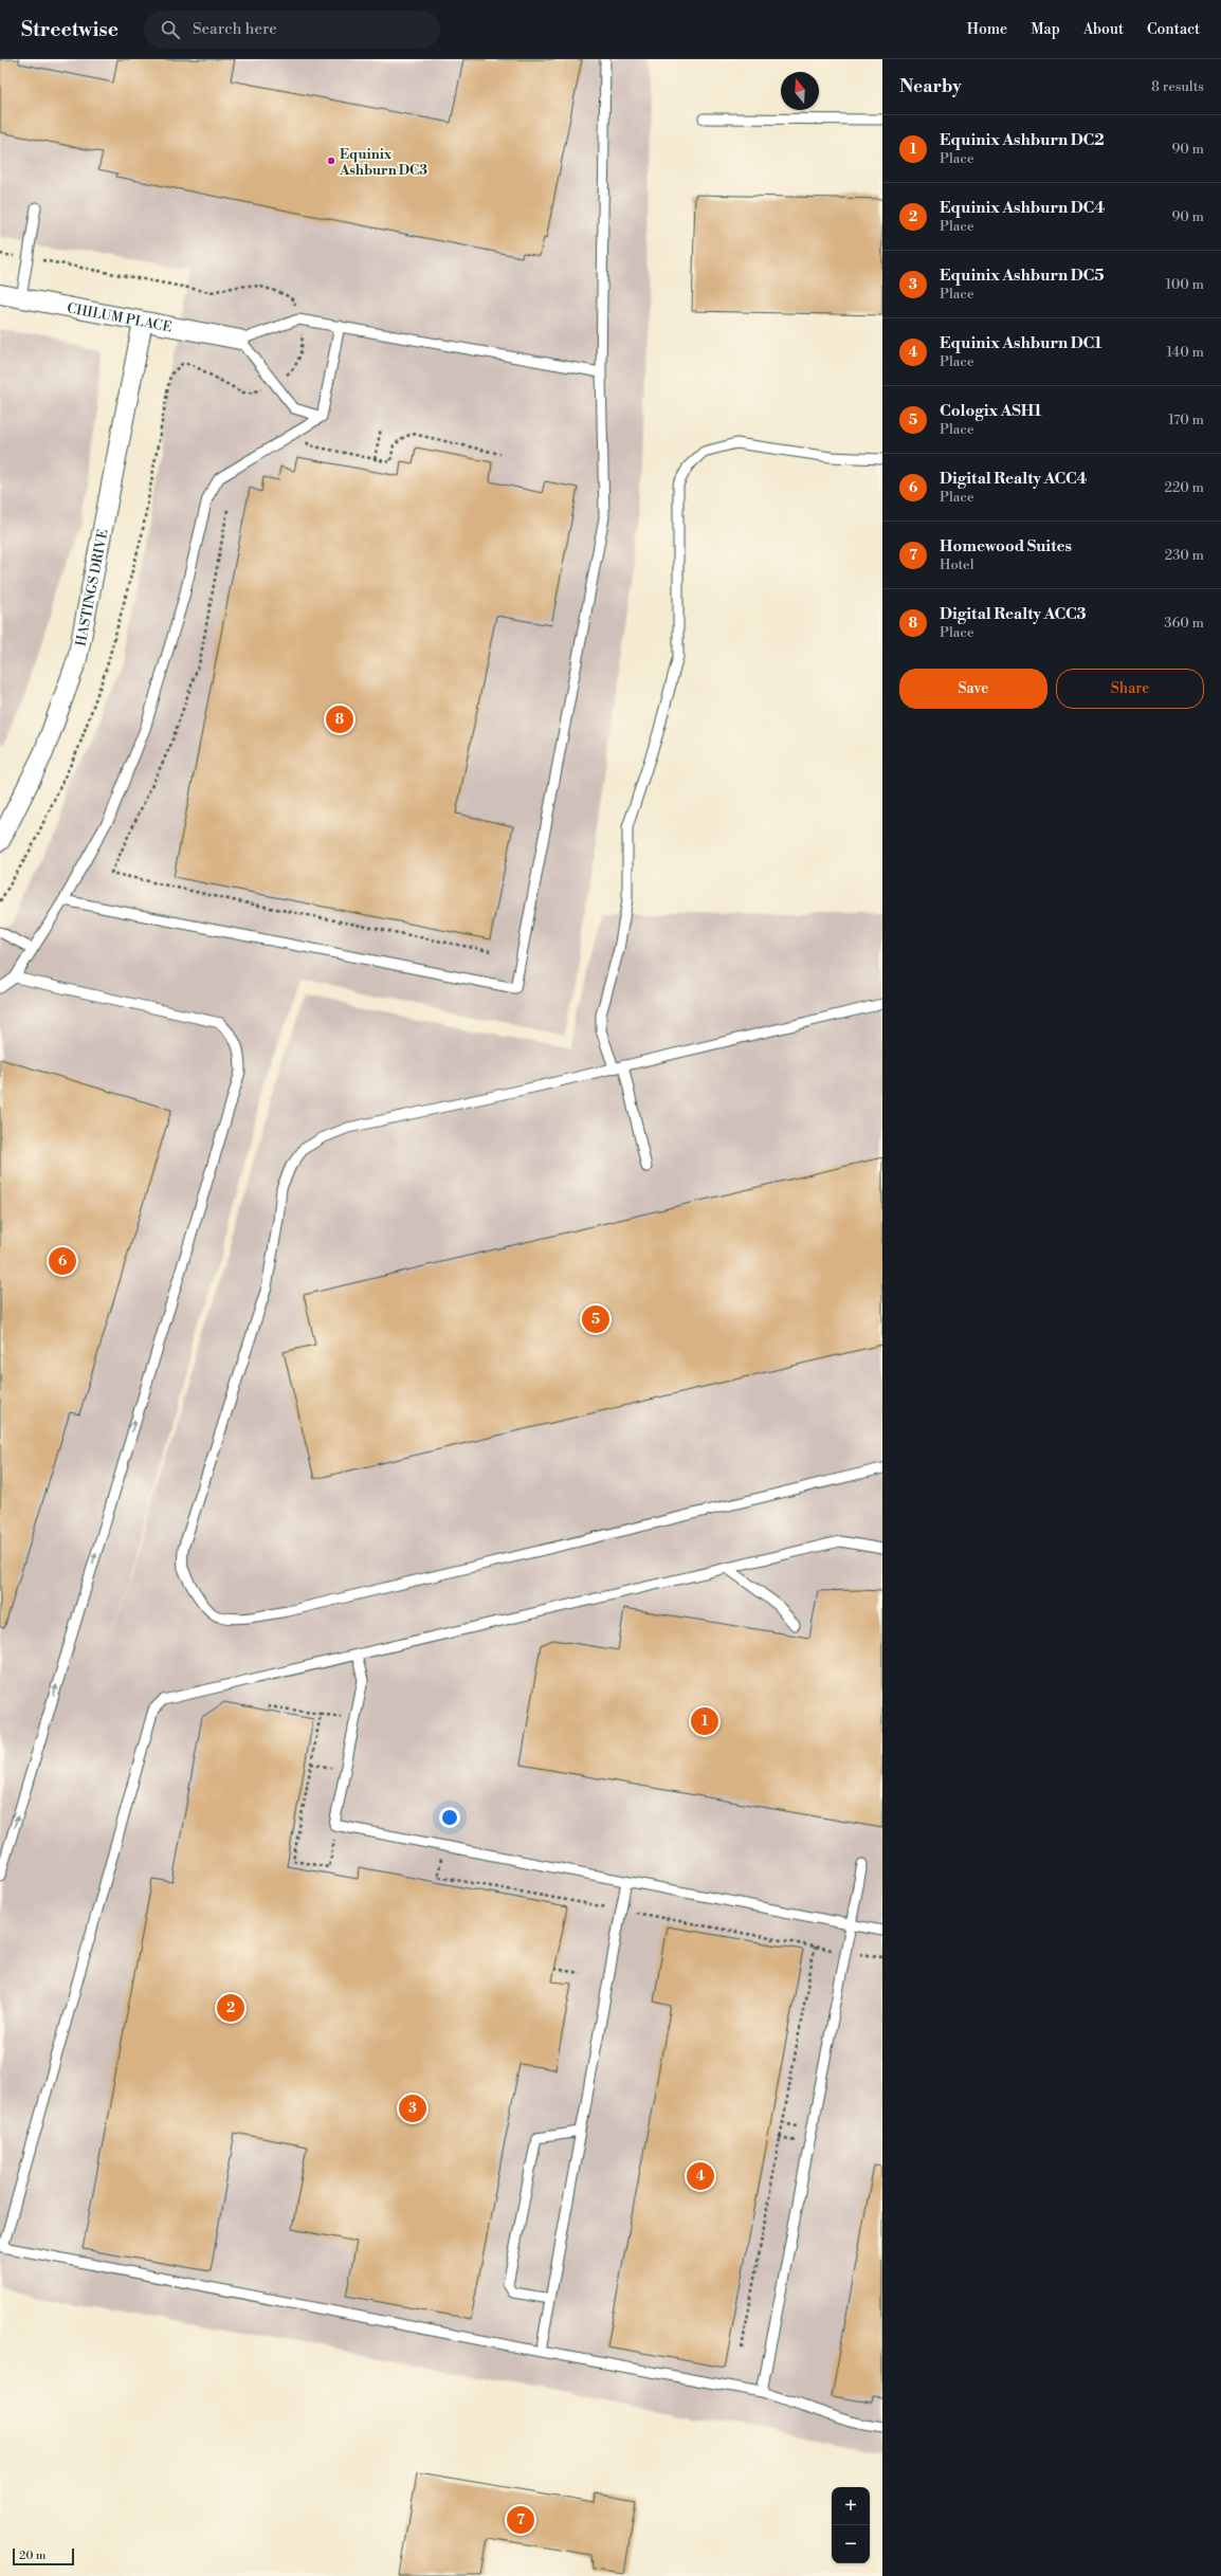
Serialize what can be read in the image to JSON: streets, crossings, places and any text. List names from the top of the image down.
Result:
{
  "streets": {
    "street": ["CHILUM PLACE", "HASTINGS DRIVE"]
  },
  "crossings": [
    ["CHILUM PLACE", "HASTINGS DRIVE"]
  ],
  "places": ["Equinix Ashburn DC3"],
  "scale_bar": "20 m",
  "north": "top",
  "page": {
    "header": "Streetwise",
    "search": "Search here",
    "nav": [
      "Home",
      "Map",
      "About",
      "Contact"
    ],
    "heading": ["Nearby", "8 results"],
    "list": [
      {
        "mark": "1",
        "name": "Equinix Ashburn DC2",
        "note": "Place",
        "value": "90 m"
      },
      {
        "mark": "2",
        "name": "Equinix Ashburn DC4",
        "note": "Place",
        "value": "90 m"
      },
      {
        "mark": "3",
        "name": "Equinix Ashburn DC5",
        "note": "Place",
        "value": "100 m"
      },
      {
        "mark": "4",
        "name": "Equinix Ashburn DC1",
        "note": "Place",
        "value": "140 m"
      },
      {
        "mark": "5",
        "name": "Cologix ASH1",
        "note": "Place",
        "value": "170 m"
      },
      {
        "mark": "6",
        "name": "Digital Realty ACC4",
        "note": "Place",
        "value": "220 m"
      },
      {
        "mark": "7",
        "name": "Homewood Suites",
        "note": "Hotel",
        "value": "230 m"
      },
      {
        "mark": "8",
        "name": "Digital Realty ACC3",
        "note": "Place",
        "value": "360 m"
      }
    ],
    "buttons": ["Save", "Share"],
    "pins": [
      "8",
      "6",
      "5",
      "1",
      "2",
      "3",
      "4",
      "7"
    ],
    "map_buttons": ["+", "−"],
    "scale": "20 m"
  }
}
